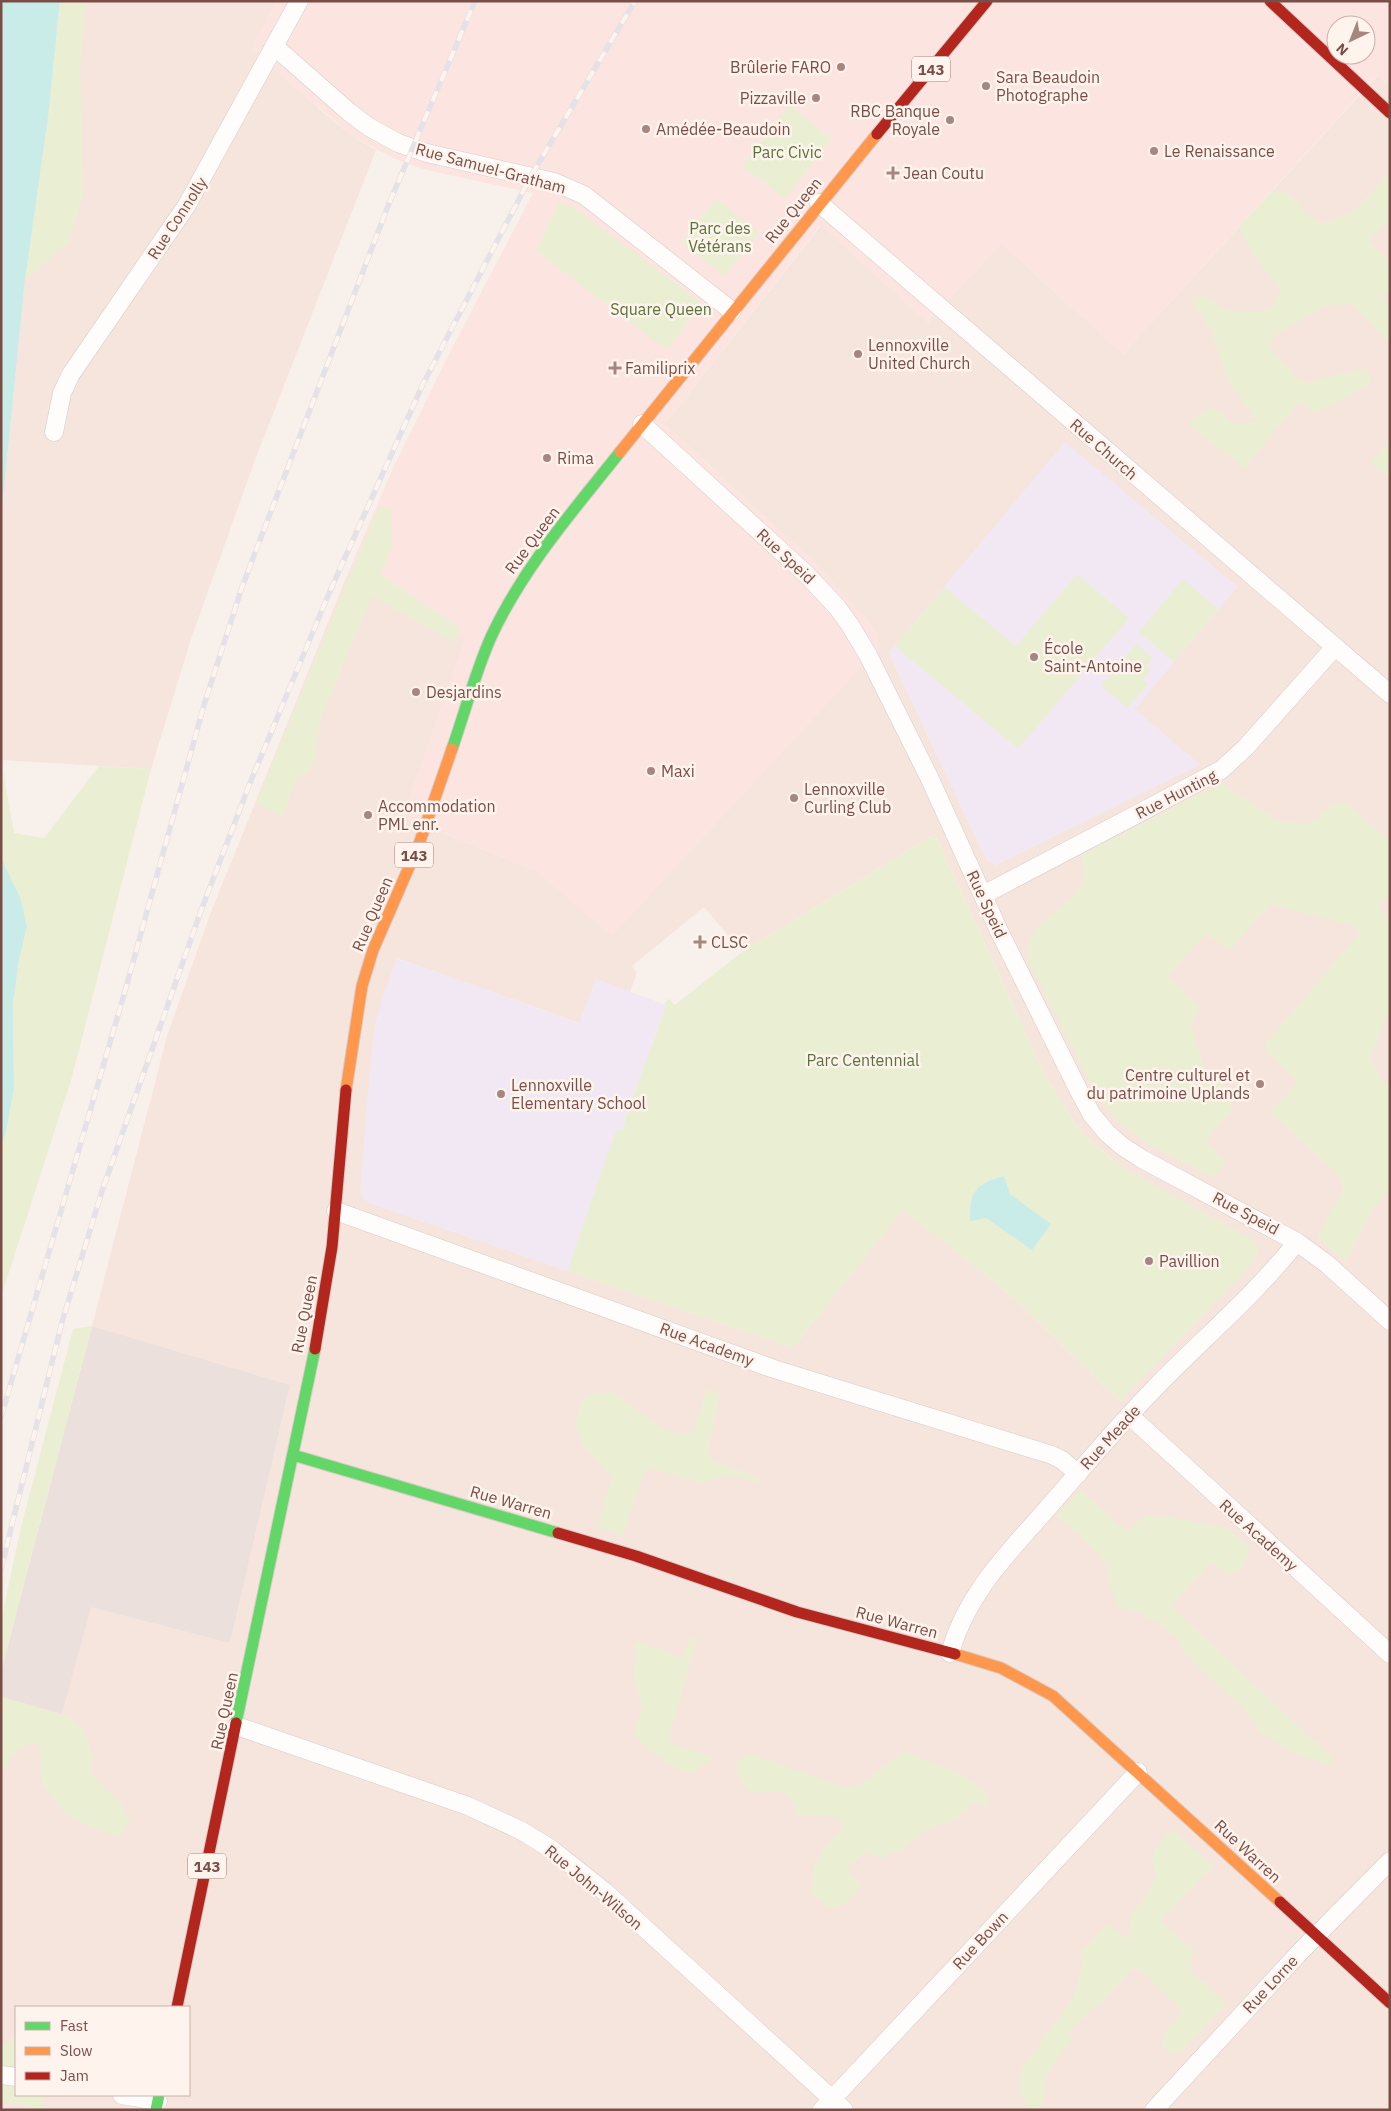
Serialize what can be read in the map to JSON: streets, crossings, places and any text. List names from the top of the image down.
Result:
{
  "streets": {
    "main road": ["143", "Rue Queen", "Rue Warren"],
    "street": [
      "Rue Samuel-Gratham",
      "Rue Connolly",
      "Rue Church",
      "Rue Speid",
      "Rue Hunting",
      "Rue Academy",
      "Rue Meade",
      "Rue John-Wilson",
      "Rue Bown",
      "Rue Lorne"
    ]
  },
  "crossings": [
    ["Rue Samuel-Gratham", "Rue Queen"],
    ["Rue Samuel-Gratham", "Rue Connolly"],
    ["Rue Queen", "Rue Church"],
    ["Rue Queen", "Rue Speid"],
    ["Rue Queen", "Rue Academy"],
    ["Rue Queen", "Rue Warren"],
    ["Rue Queen", "Rue John-Wilson"],
    ["Rue Church", "Rue Hunting"],
    ["Rue Speid", "Rue Hunting"],
    ["Rue Speid", "Rue Meade"],
    ["Rue Academy", "Rue Meade"],
    ["Rue Meade", "Rue Warren"],
    ["Rue Warren", "Rue Bown"],
    ["Rue Warren", "Rue Lorne"],
    ["Rue John-Wilson", "Rue Bown"]
  ],
  "parks": [
    "Parc Civic",
    "Parc des Vétérans",
    "Square Queen",
    "Parc Centennial"
  ],
  "places": {
    "other": [
      "Brûlerie FARO",
      "Sara Beaudoin Photographe",
      "Pizzaville",
      "RBC Banque Royale",
      "Amédée-Beaudoin",
      "Le Renaissance",
      "Lennoxville United Church",
      "Rima",
      "École Saint-Antoine",
      "Desjardins",
      "Maxi",
      "Lennoxville Curling Club",
      "Accommodation PML enr.",
      "Centre culturel et du patrimoine Uplands",
      "Lennoxville Elementary School",
      "Pavillion"
    ],
    "health": ["Jean Coutu", "Familiprix", "CLSC"]
  },
  "legend": ["Fast", "Slow", "Jam"],
  "north": "bottom left"
}
